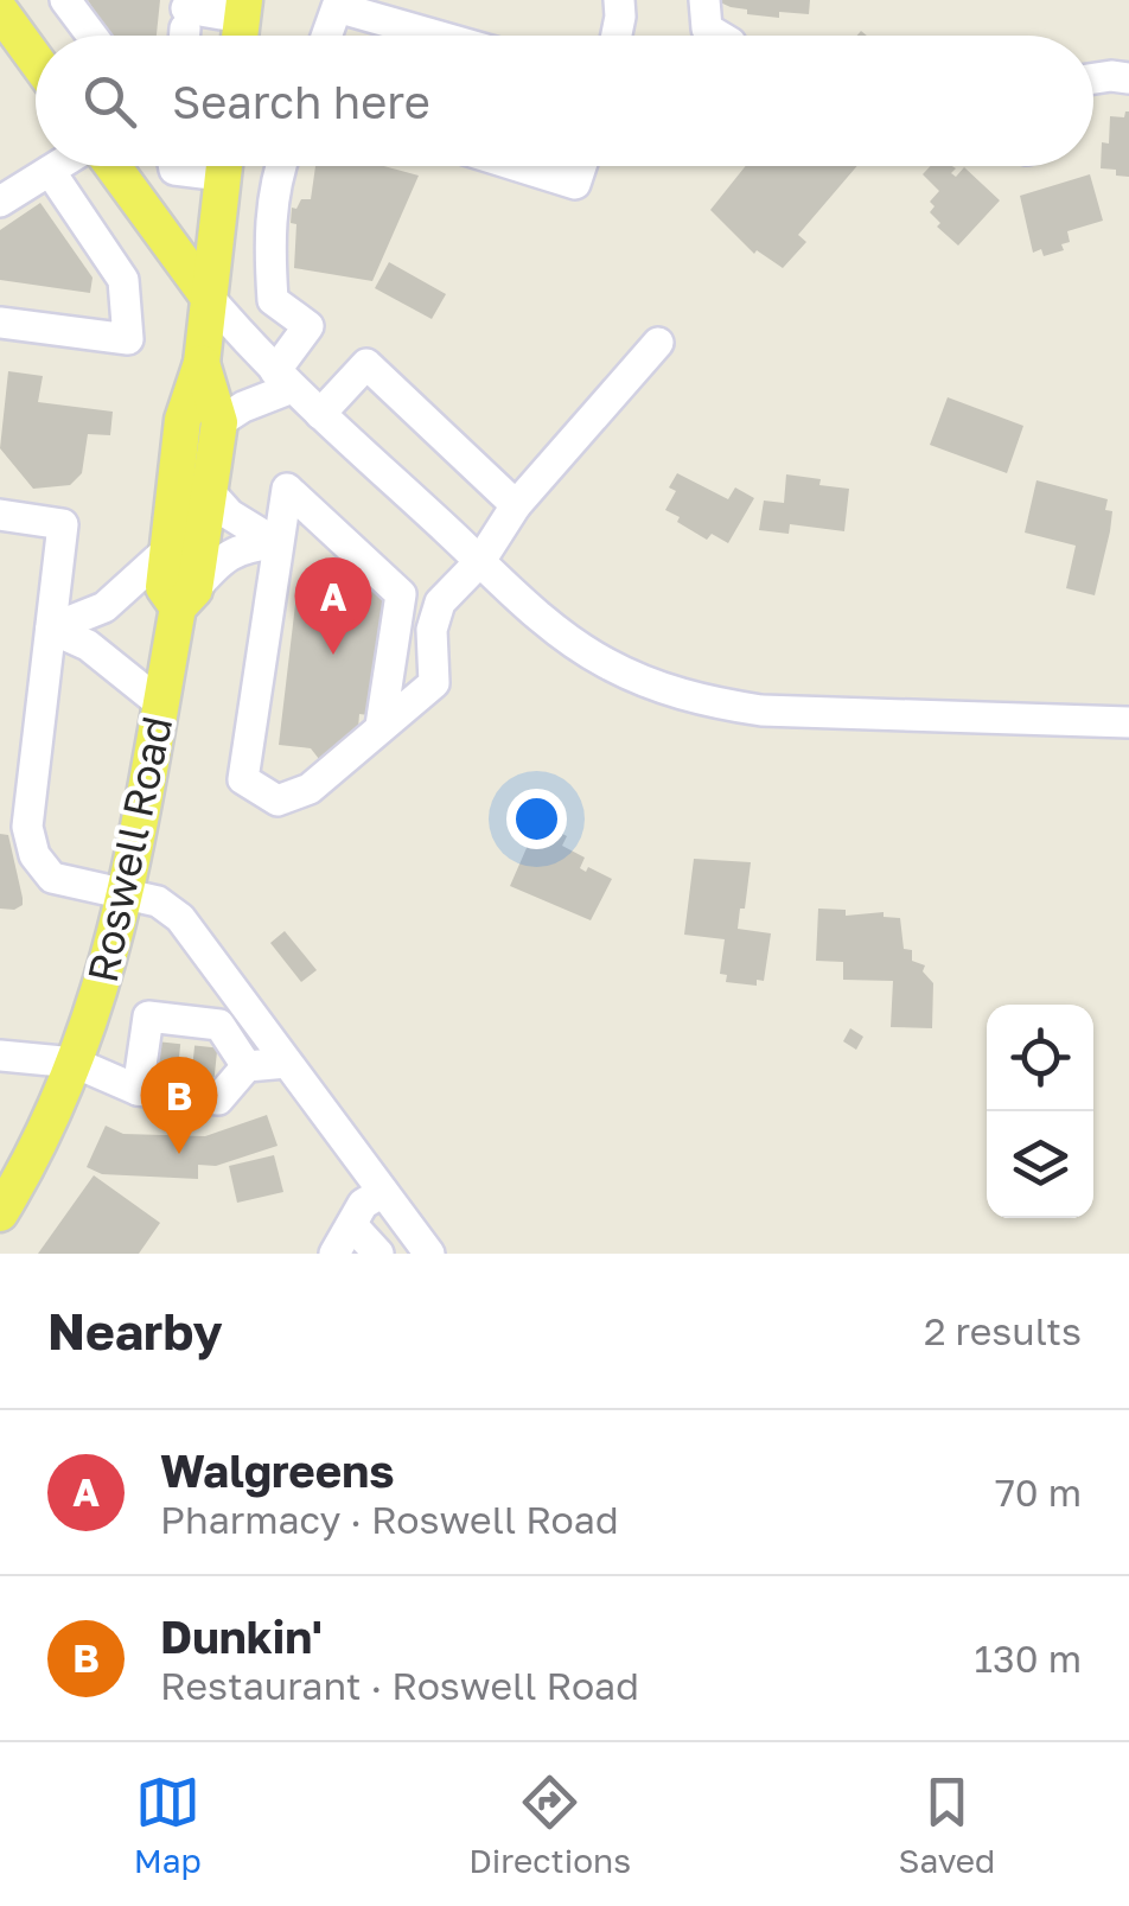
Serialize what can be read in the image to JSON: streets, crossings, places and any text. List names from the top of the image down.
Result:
{
  "streets": {
    "main road": ["Roswell Road"]
  },
  "page": {
    "search": "Search here",
    "pins": ["A", "B"],
    "heading": ["Nearby", "2 results"],
    "list": [
      {
        "mark": "A",
        "name": "Walgreens",
        "note": "Pharmacy · Roswell Road",
        "value": "70 m"
      },
      {
        "mark": "B",
        "name": "Dunkin'",
        "note": "Restaurant · Roswell Road",
        "value": "130 m"
      }
    ],
    "nav": ["Map", "Directions", "Saved"]
  }
}
